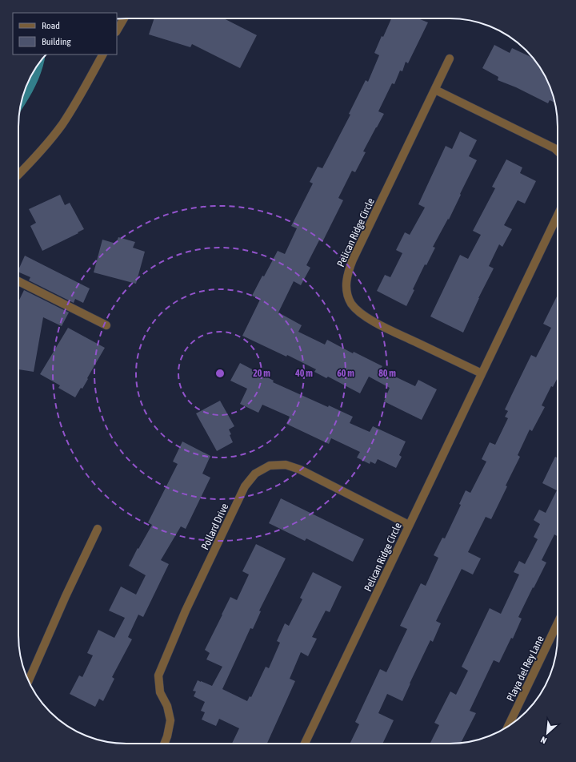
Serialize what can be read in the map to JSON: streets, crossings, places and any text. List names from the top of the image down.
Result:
{
  "streets": {
    "street": ["Pelican Ridge Circle", "Pollard Drive", "Playa del Rey Lane"]
  },
  "crossings": [
    ["Pelican Ridge Circle", "Pollard Drive"]
  ],
  "legend": ["Road", "Building"],
  "north": "bottom left",
  "rings": [
    "20 m",
    "40 m",
    "60 m",
    "80 m"
  ]
}
